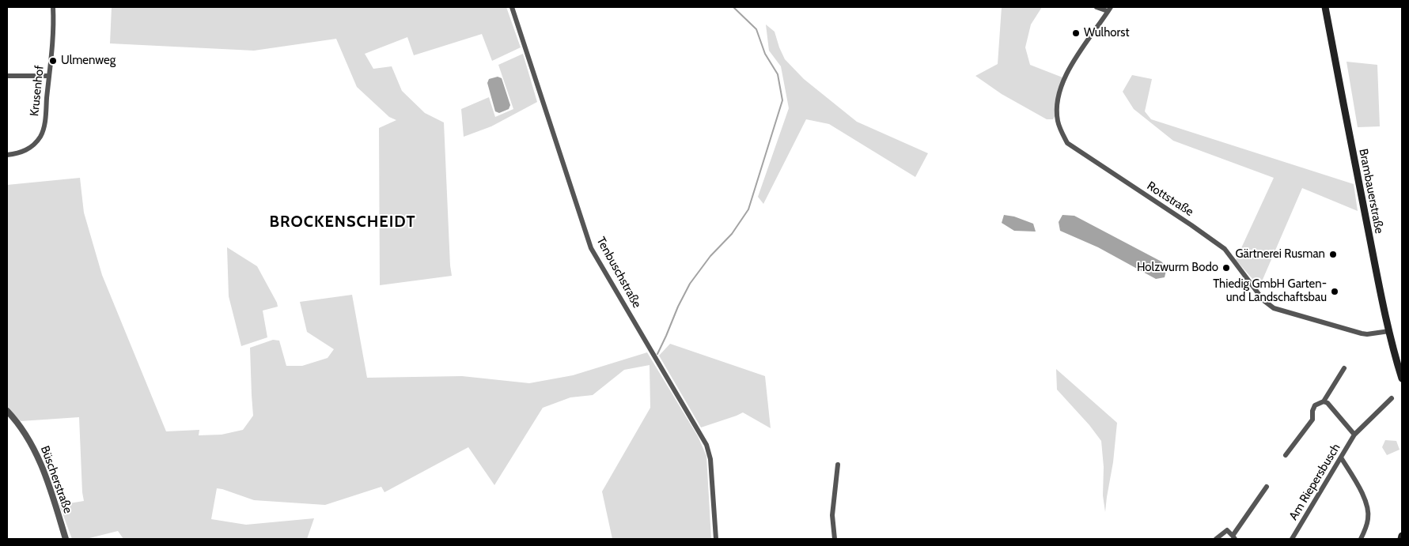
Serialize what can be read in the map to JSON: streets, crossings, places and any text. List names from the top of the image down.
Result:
{
  "streets": {
    "main road": ["Brambauerstraße"],
    "street": [
      "Krusenhof",
      "Rottstraße",
      "Tenbuschstraße",
      "Büscherstraße",
      "Am Riepersbusch"
    ]
  },
  "crossings": [
    ["Brambauerstraße", "Rottstraße"]
  ],
  "districts": ["BROCKENSCHEIDT"],
  "places": [
    "Wulhorst",
    "Ulmenweg",
    "Gärtnerei Rusman",
    "Holzwurm Bodo",
    "Thiedig GmbH Garten- und Landschaftsbau"
  ]
}
